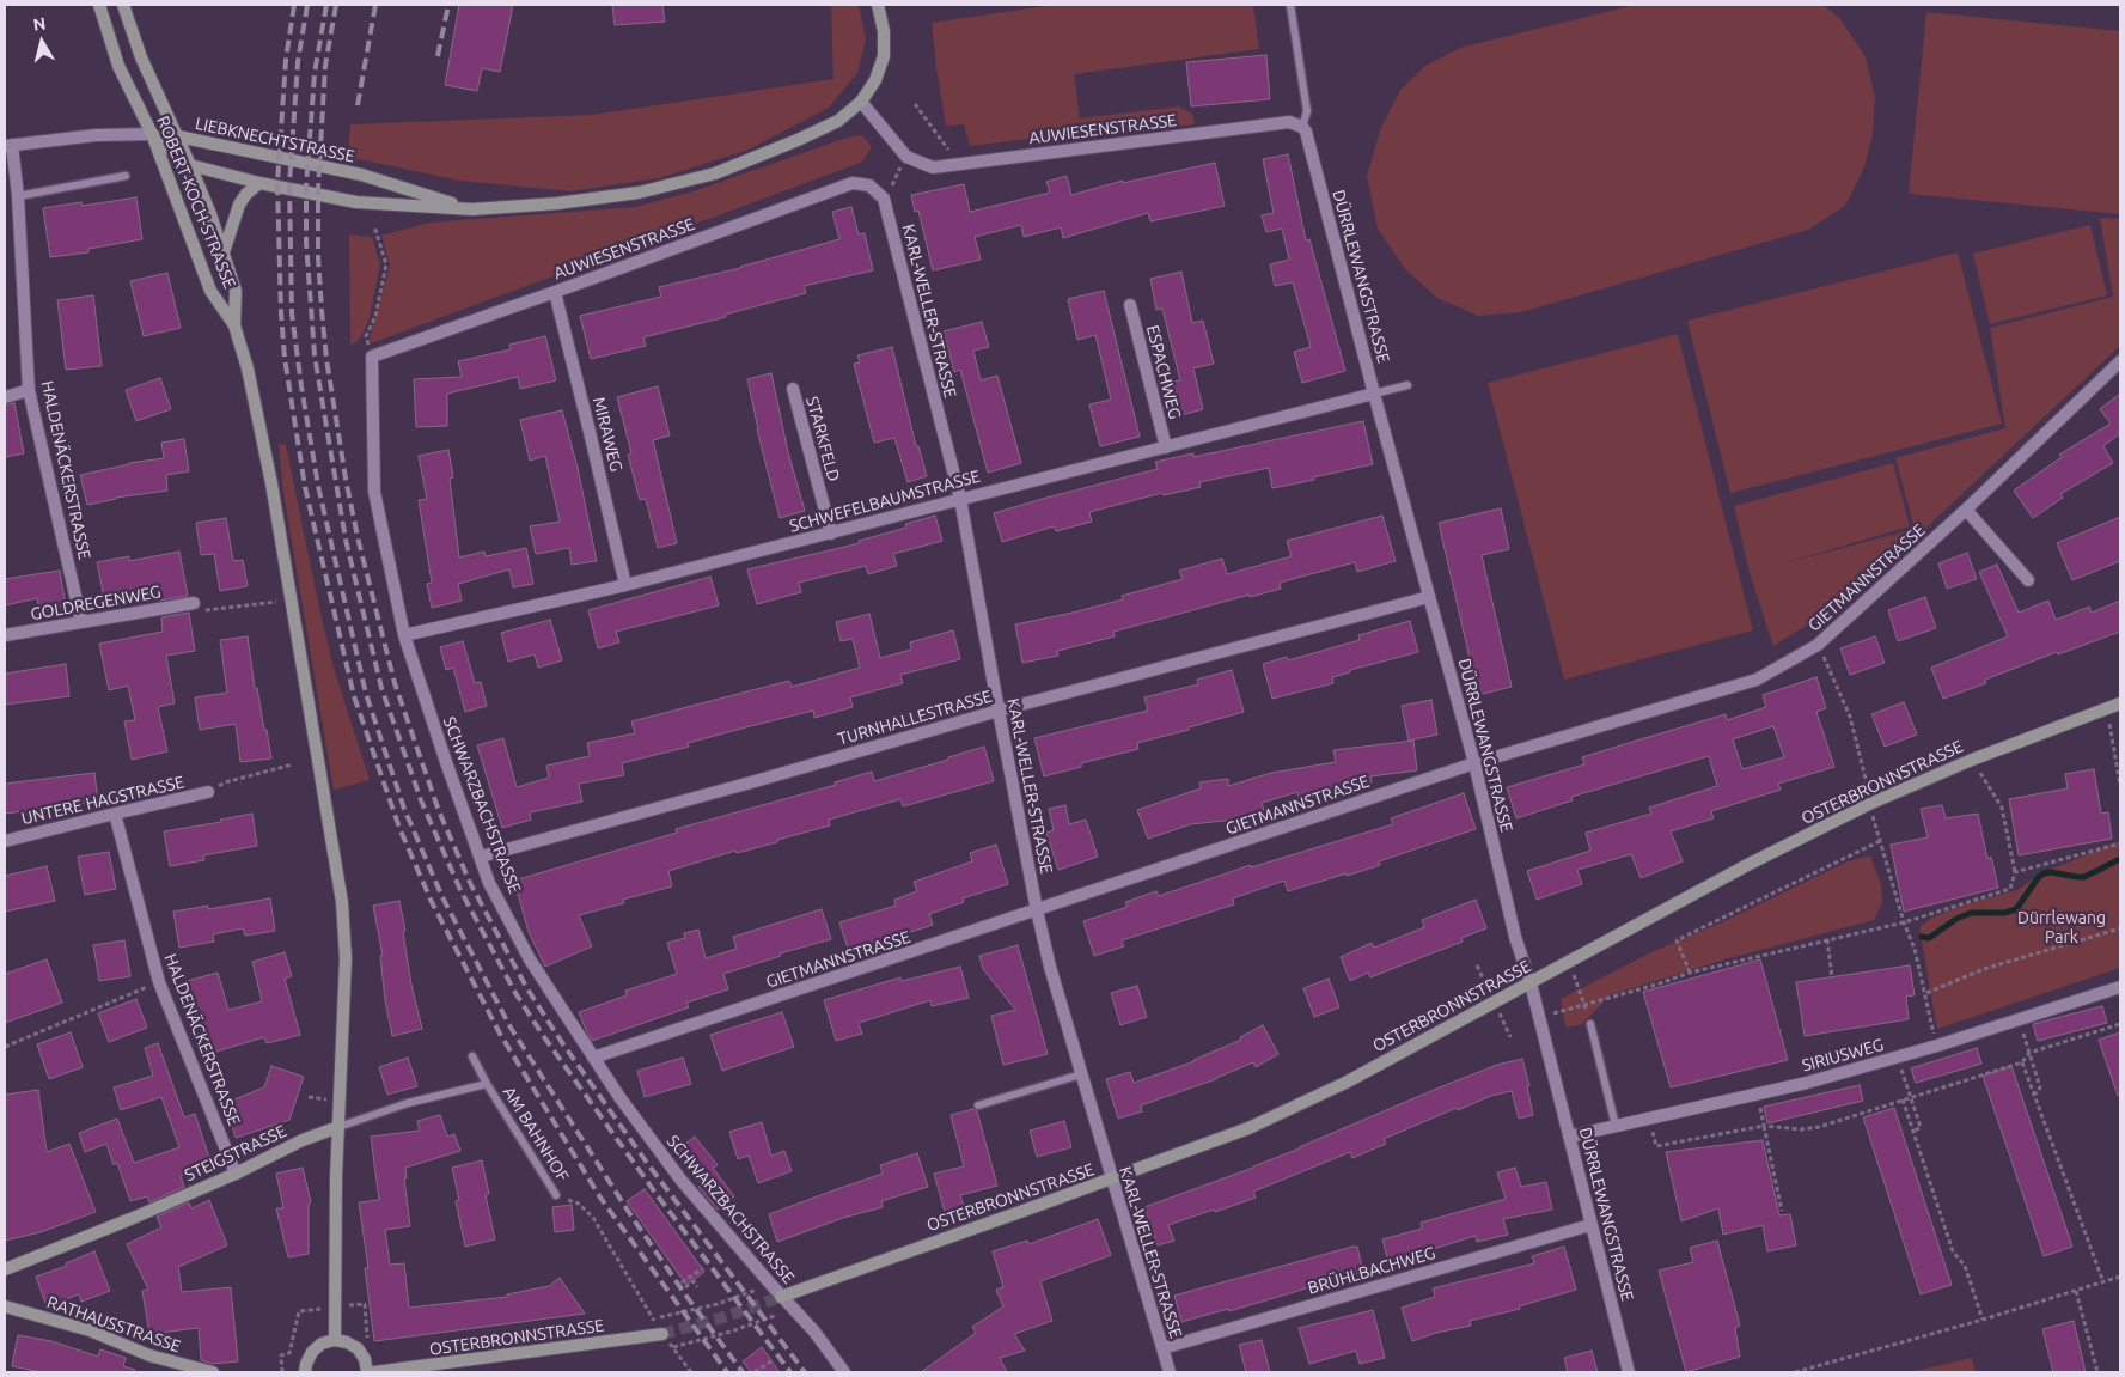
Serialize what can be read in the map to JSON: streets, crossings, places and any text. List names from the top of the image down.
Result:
{
  "streets": {
    "street": [
      "AUWIESENSTRASSE",
      "LIEBKNECHTSTRASSE",
      "ROBERT-KOCH-STRASSE",
      "DÜRRLEWANGSTRASSE",
      "KARL-WELLER-STRASSE",
      "ESPACHWEG",
      "MIRAWEG",
      "STARKFELD",
      "HALDENÄCKERSTRASSE",
      "SCHWEFELBAUMSTRASSE",
      "GIETMANNSTRASSE",
      "GOLDREGENWEG",
      "TURNHALLESTRASSE",
      "OSTERBRONNSTRASSE",
      "UNTERE HAGSTRASSE",
      "SCHWARZBACHSTRASSE",
      "SIRIUSWEG",
      "STEIGSTRASSE",
      "BRÜHLBACHWEG",
      "RATHAUSSTRASSE"
    ],
    "lane": ["AM BAHNHOF"]
  },
  "crossings": [
    ["AUWIESENSTRASSE", "LIEBKNECHTSTRASSE"],
    ["AUWIESENSTRASSE", "DÜRRLEWANGSTRASSE"],
    ["AUWIESENSTRASSE", "KARL-WELLER-STRASSE"],
    ["AUWIESENSTRASSE", "MIRAWEG"],
    ["AUWIESENSTRASSE", "SCHWARZBACHSTRASSE"],
    ["LIEBKNECHTSTRASSE", "ROBERT-KOCH-STRASSE"],
    ["DÜRRLEWANGSTRASSE", "SCHWEFELBAUMSTRASSE"],
    ["DÜRRLEWANGSTRASSE", "GIETMANNSTRASSE"],
    ["DÜRRLEWANGSTRASSE", "TURNHALLESTRASSE"],
    ["DÜRRLEWANGSTRASSE", "OSTERBRONNSTRASSE"],
    ["DÜRRLEWANGSTRASSE", "SIRIUSWEG"],
    ["DÜRRLEWANGSTRASSE", "BRÜHLBACHWEG"],
    ["KARL-WELLER-STRASSE", "SCHWEFELBAUMSTRASSE"],
    ["KARL-WELLER-STRASSE", "GIETMANNSTRASSE"],
    ["KARL-WELLER-STRASSE", "TURNHALLESTRASSE"],
    ["KARL-WELLER-STRASSE", "OSTERBRONNSTRASSE"],
    ["KARL-WELLER-STRASSE", "BRÜHLBACHWEG"],
    ["ESPACHWEG", "SCHWEFELBAUMSTRASSE"],
    ["MIRAWEG", "SCHWEFELBAUMSTRASSE"],
    ["STARKFELD", "SCHWEFELBAUMSTRASSE"],
    ["HALDENÄCKERSTRASSE", "GOLDREGENWEG"],
    ["HALDENÄCKERSTRASSE", "UNTERE HAGSTRASSE"],
    ["HALDENÄCKERSTRASSE", "STEIGSTRASSE"],
    ["SCHWEFELBAUMSTRASSE", "SCHWARZBACHSTRASSE"],
    ["GIETMANNSTRASSE", "SCHWARZBACHSTRASSE"],
    ["TURNHALLESTRASSE", "SCHWARZBACHSTRASSE"],
    ["OSTERBRONNSTRASSE", "SCHWARZBACHSTRASSE"],
    ["OSTERBRONNSTRASSE", "AM BAHNHOF"],
    ["AM BAHNHOF", "STEIGSTRASSE"]
  ],
  "parks": ["Dürrlewang Park"],
  "north": "top"
}
